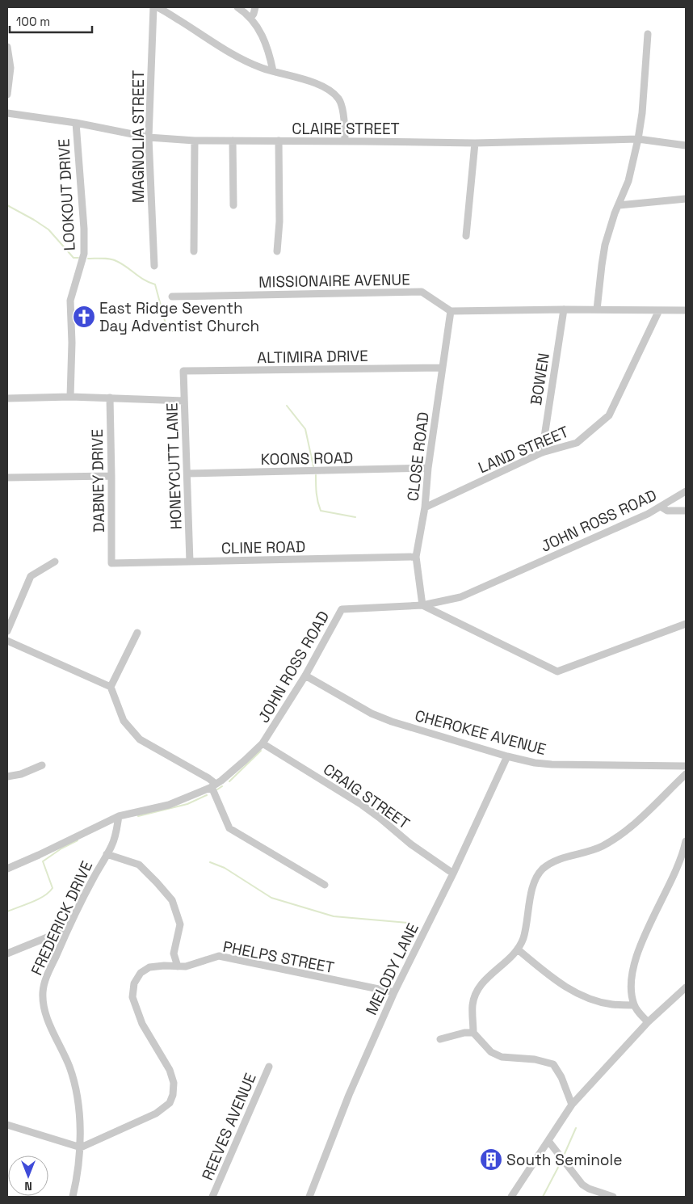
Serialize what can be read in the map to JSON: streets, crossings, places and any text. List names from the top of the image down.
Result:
{
  "streets": {
    "street": [
      "CLAIRE STREET",
      "MAGNOLIA STREET",
      "LOOKOUT DRIVE",
      "MISSIONAIRE AVENUE",
      "ALTIMIRA DRIVE",
      "BOWEN",
      "LAND STREET",
      "CLOSE ROAD",
      "KOONS ROAD",
      "HONEYCUTT LANE",
      "DABNEY DRIVE",
      "JOHN ROSS ROAD",
      "CLINE ROAD",
      "CHEROKEE AVENUE",
      "CRAIG STREET",
      "FREDERICK DRIVE",
      "PHELPS STREET",
      "MELODY LANE",
      "REEVES AVENUE"
    ]
  },
  "crossings": [
    ["CLAIRE STREET", "MAGNOLIA STREET"],
    ["CLAIRE STREET", "LOOKOUT DRIVE"],
    ["MISSIONAIRE AVENUE", "CLOSE ROAD"],
    ["ALTIMIRA DRIVE", "CLOSE ROAD"],
    ["ALTIMIRA DRIVE", "HONEYCUTT LANE"],
    ["BOWEN", "LAND STREET"],
    ["LAND STREET", "CLOSE ROAD"],
    ["CLOSE ROAD", "KOONS ROAD"],
    ["CLOSE ROAD", "JOHN ROSS ROAD"],
    ["CLOSE ROAD", "CLINE ROAD"],
    ["KOONS ROAD", "HONEYCUTT LANE"],
    ["HONEYCUTT LANE", "CLINE ROAD"],
    ["DABNEY DRIVE", "CLINE ROAD"],
    ["JOHN ROSS ROAD", "CHEROKEE AVENUE"],
    ["JOHN ROSS ROAD", "CRAIG STREET"],
    ["JOHN ROSS ROAD", "FREDERICK DRIVE"],
    ["CHEROKEE AVENUE", "MELODY LANE"],
    ["CRAIG STREET", "MELODY LANE"],
    ["FREDERICK DRIVE", "PHELPS STREET"],
    ["PHELPS STREET", "MELODY LANE"]
  ],
  "places": {
    "church": ["East Ridge Seventh Day Adventist Church"],
    "building": ["South Seminole"]
  },
  "scale_bar": "100 m",
  "north": "bottom"
}
